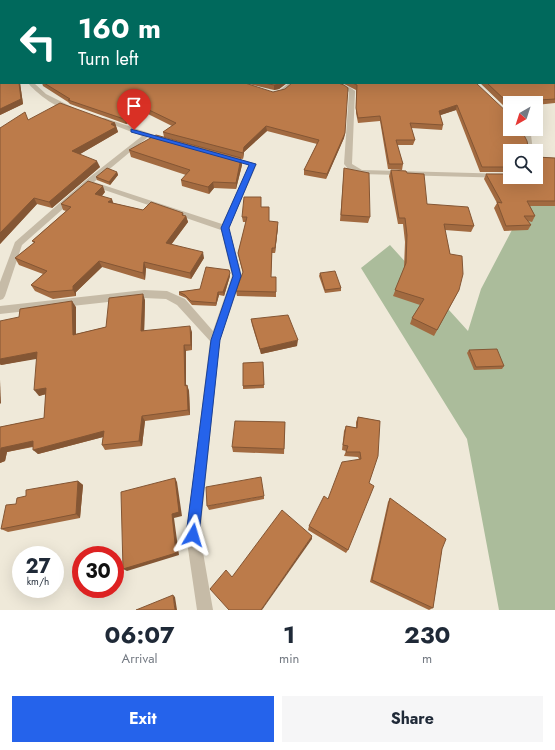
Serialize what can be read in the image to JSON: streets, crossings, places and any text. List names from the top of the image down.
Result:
{
  "north": "bottom left",
  "page": {
    "turn": ["160 m", "Turn left"],
    "speed": "27 km/h",
    "limit": "30",
    "eta": [
      "06:07",
      "Arrival",
      "1",
      "min",
      "230",
      "m"
    ],
    "buttons": ["Exit", "Share"]
  }
}
